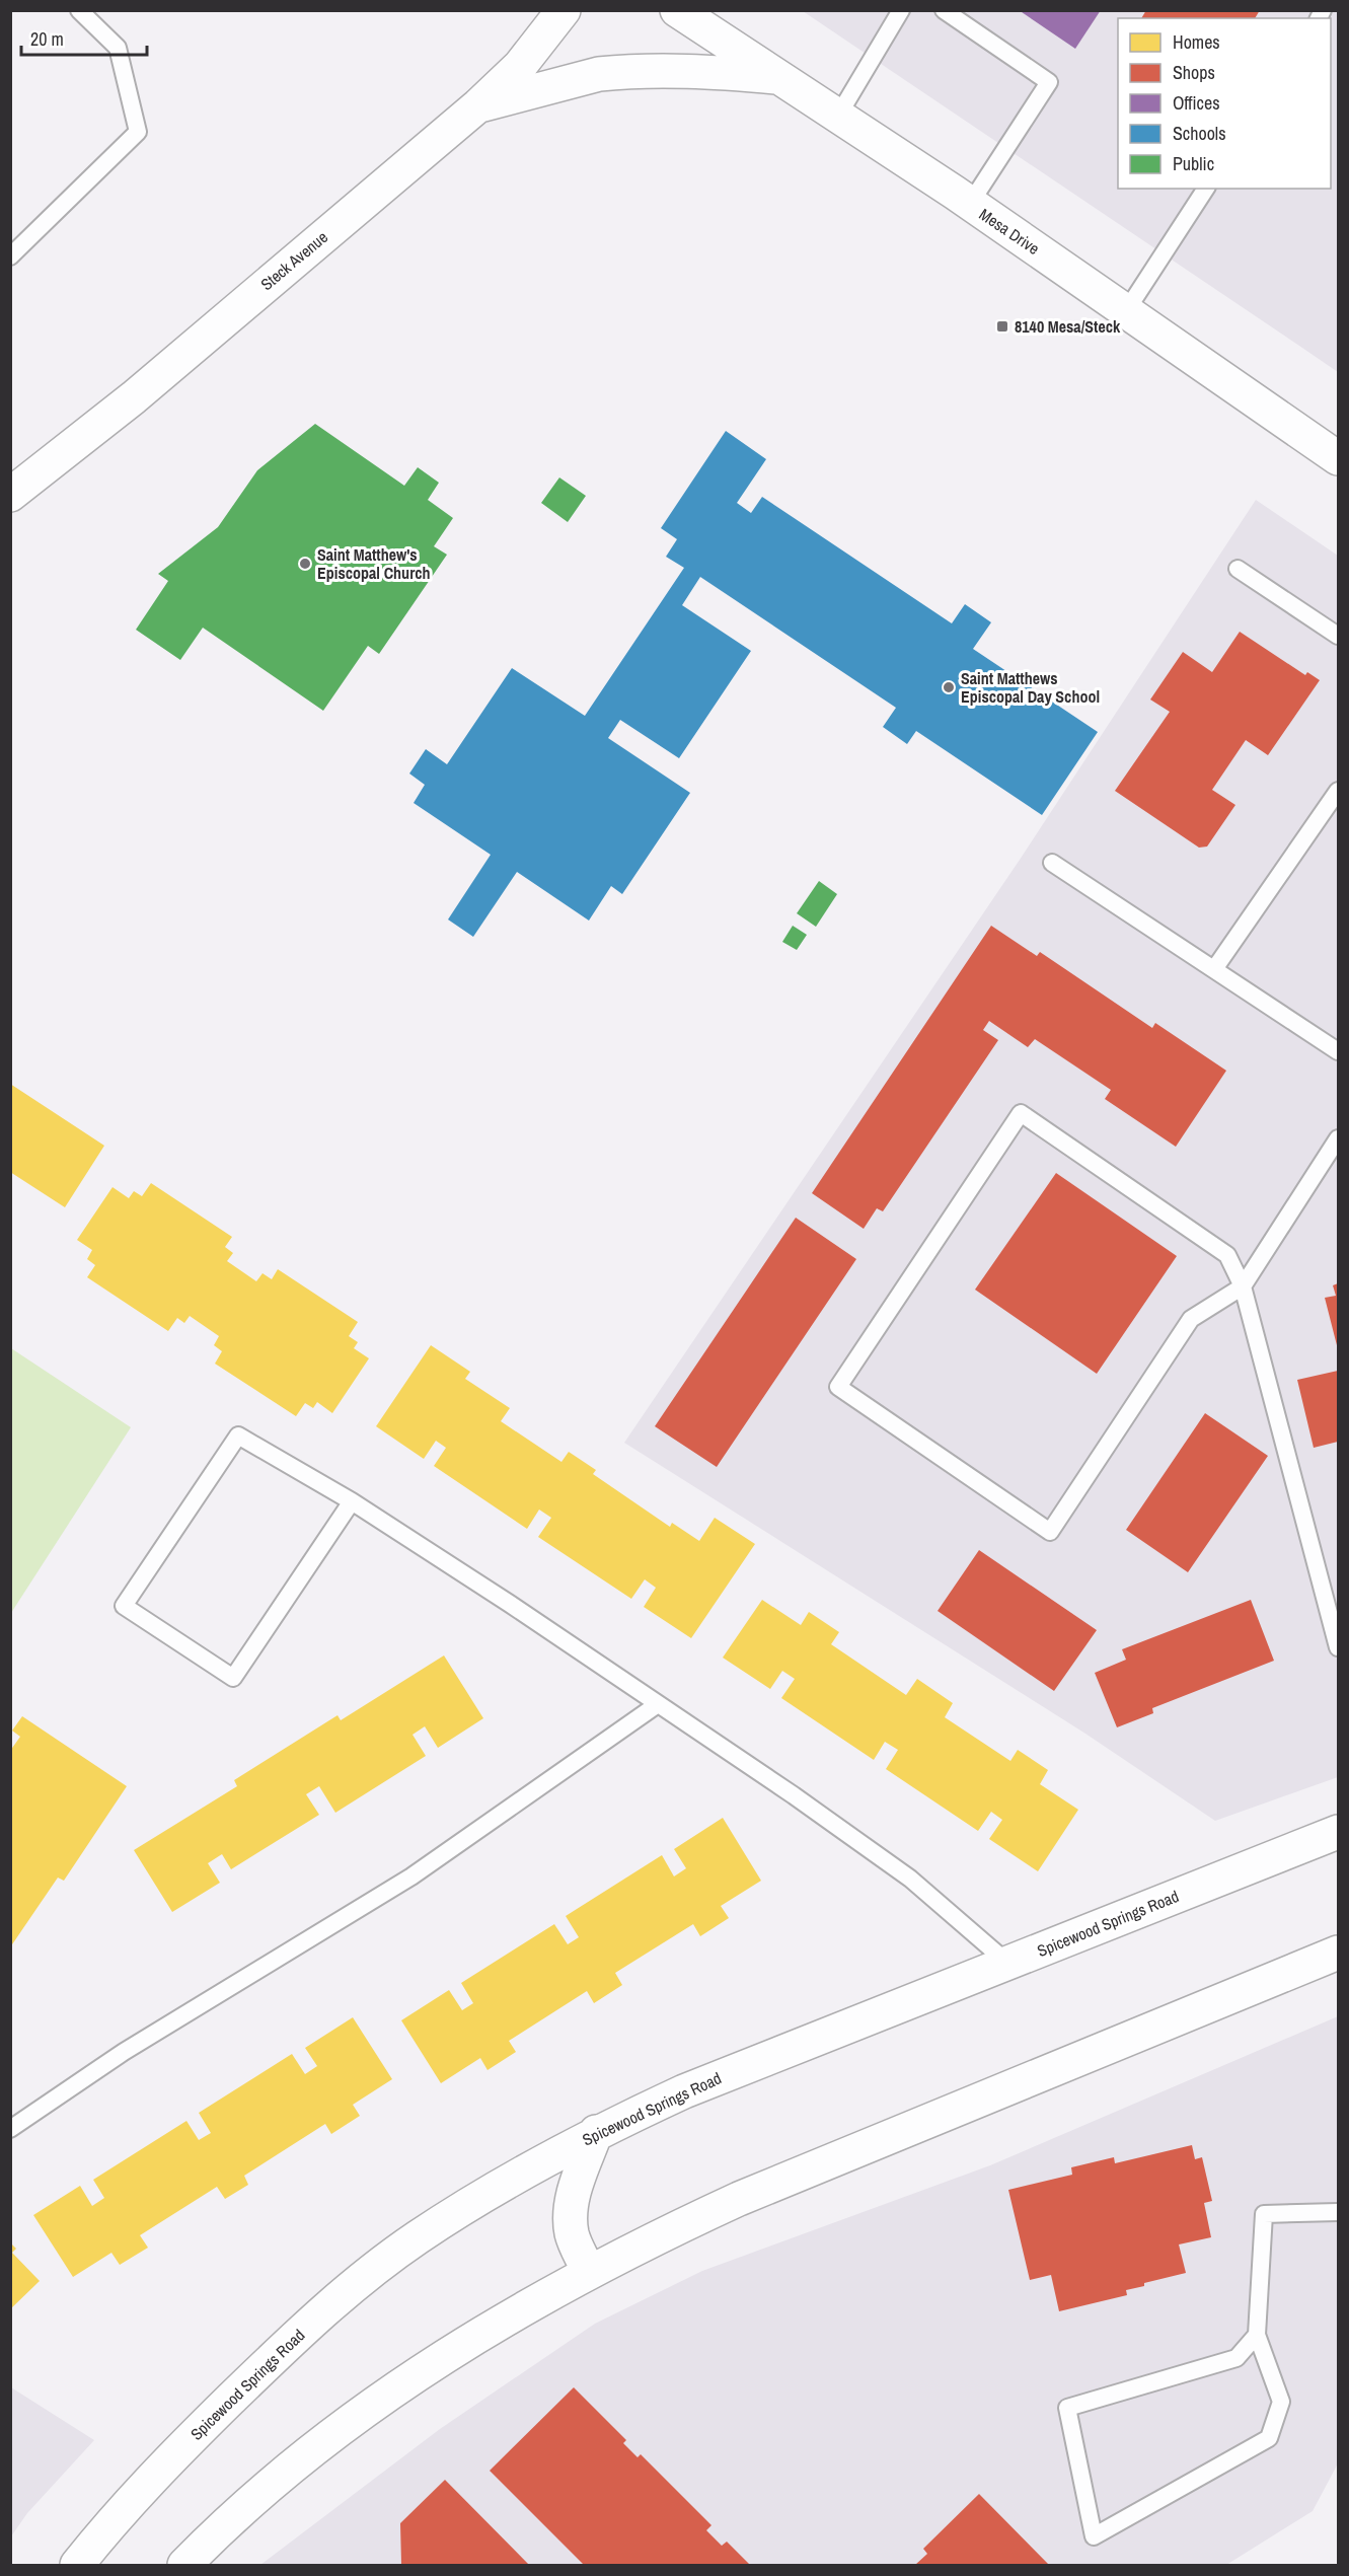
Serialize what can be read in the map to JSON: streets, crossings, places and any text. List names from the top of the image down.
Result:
{
  "streets": {
    "main road": ["Mesa Drive", "Steck Avenue", "Spicewood Springs Road"]
  },
  "places": {
    "transit": ["8140 Mesa/Steck"],
    "other": ["Saint Matthew's Episcopal Church", "Saint Matthews Episcopal Day School"]
  },
  "legend": [
    "Homes",
    "Shops",
    "Offices",
    "Schools",
    "Public"
  ],
  "scale_bar": "20 m"
}
